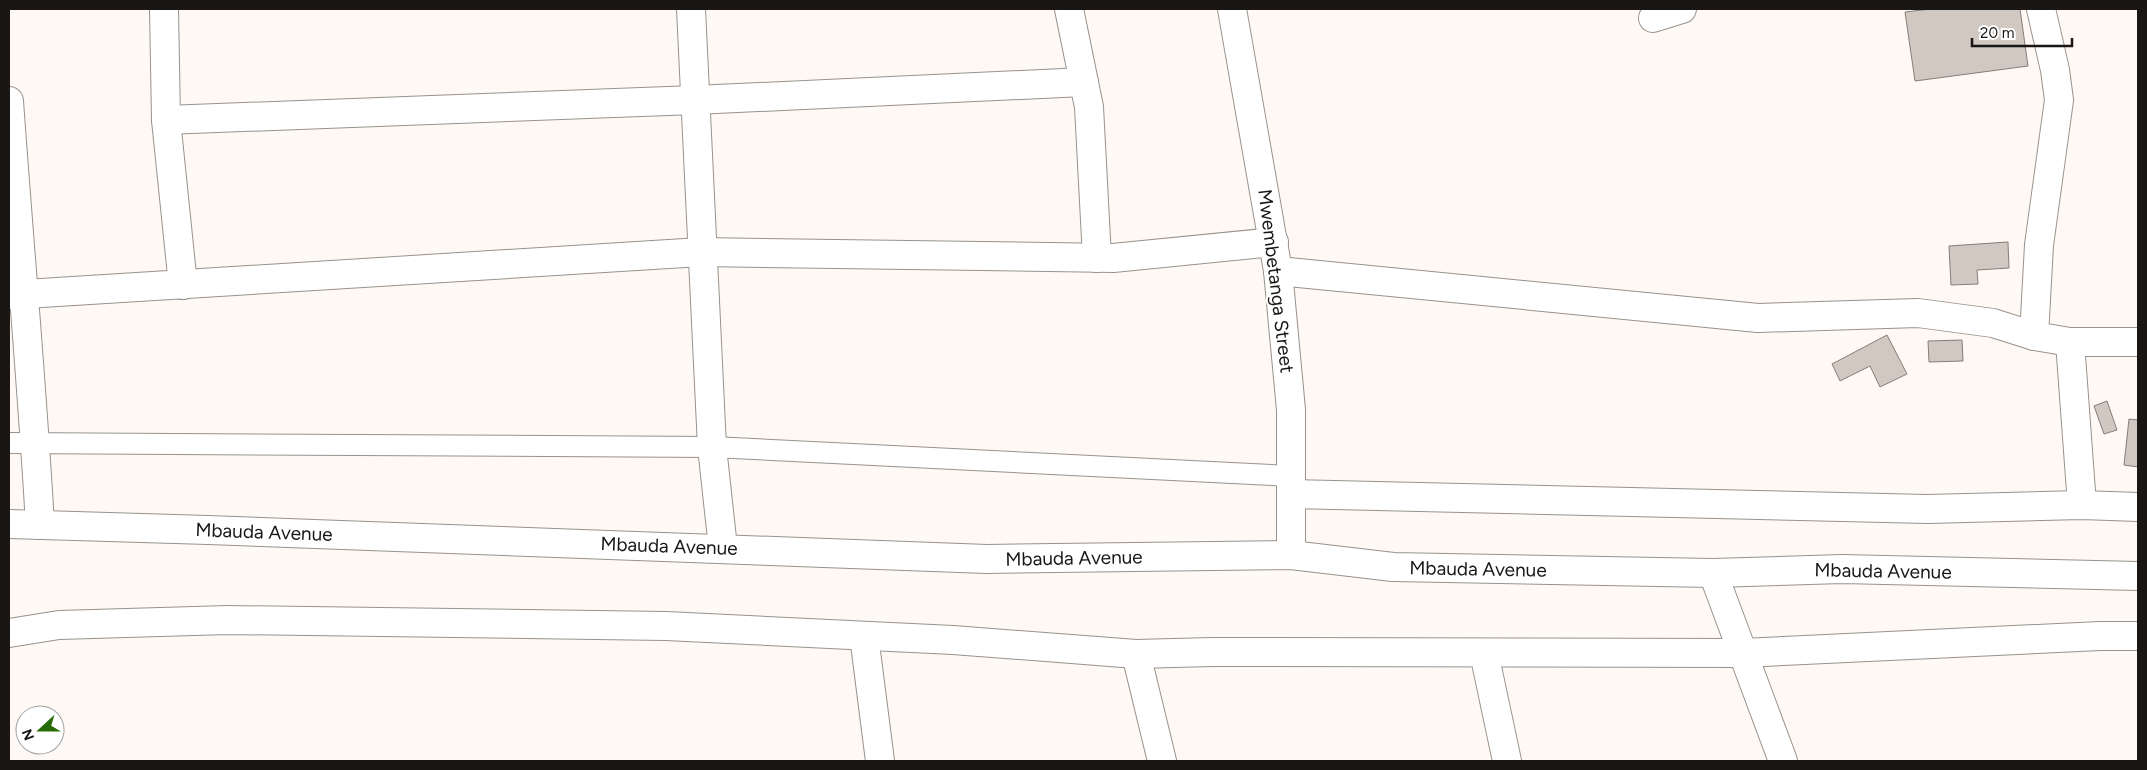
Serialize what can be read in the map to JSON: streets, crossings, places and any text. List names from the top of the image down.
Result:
{
  "streets": {
    "street": ["Mwembetanga Street", "Mbauda Avenue"]
  },
  "crossings": [
    ["Mwembetanga Street", "Mbauda Avenue"]
  ],
  "scale_bar": "20 m",
  "north": "left"
}
